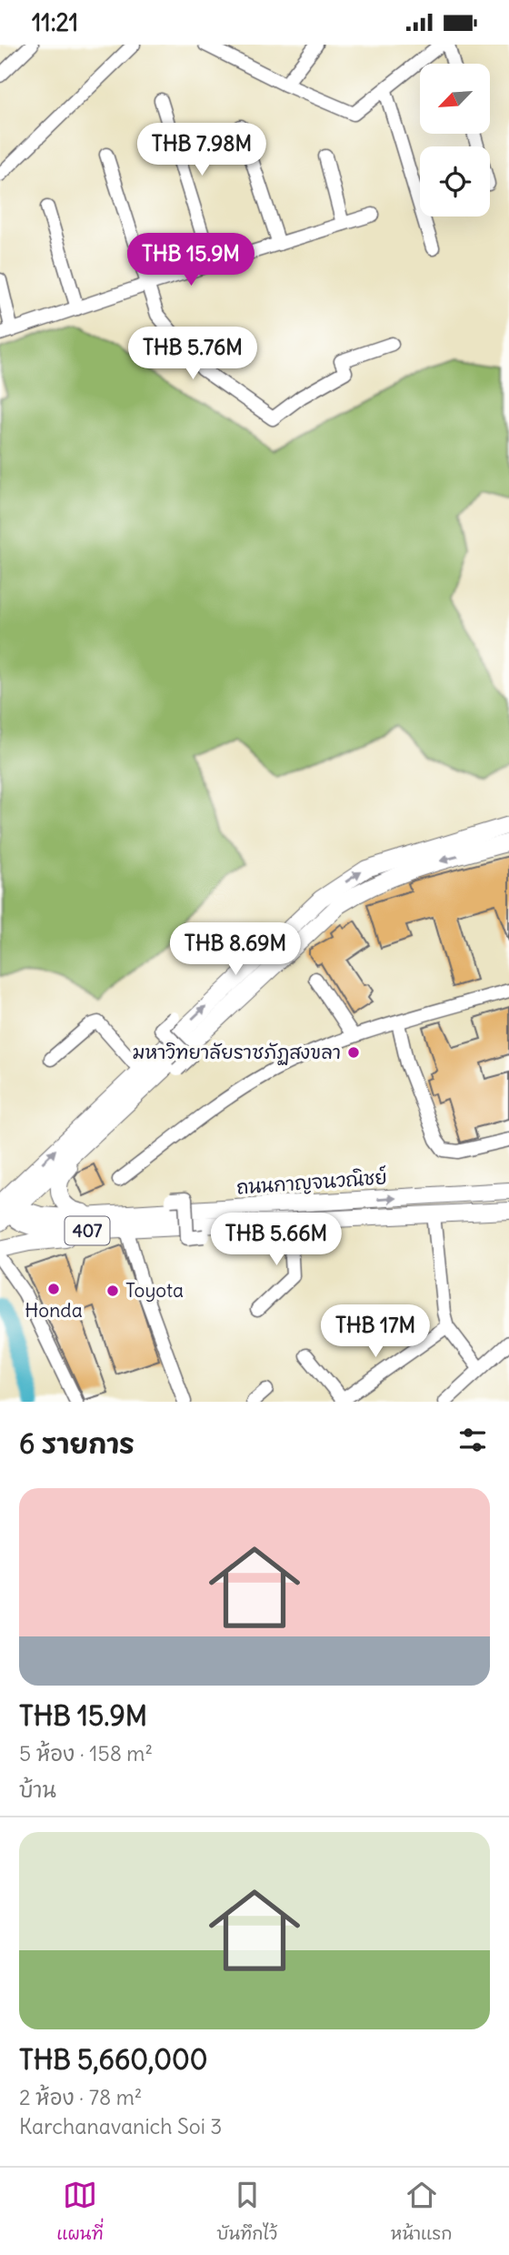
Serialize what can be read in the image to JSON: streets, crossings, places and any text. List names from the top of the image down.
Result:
{
  "streets": {
    "main road": ["ถนนกาญจนวณิชย์", "407"]
  },
  "places": ["มหาวิทยาลัยราชภัฏสงขลา", "Honda", "Toyota"],
  "north": "bottom left",
  "page": {
    "status": "11:21",
    "price": [
      "THB 7.98M",
      "THB 15.9M",
      "THB 5.76M",
      "THB 8.69M",
      "THB 5.66M",
      "THB 17M"
    ],
    "heading": "6 รายการ",
    "list": [
      {
        "name": "THB 15.9M",
        "note": "5 ห้อง · 158 m² · บ้าน"
      },
      {
        "name": "THB 5,660,000",
        "note": "2 ห้อง · 78 m² · Karchanavanich Soi 3"
      }
    ],
    "tabs": ["แผนที่", "บันทึกไว้", "หน้าแรก"]
  }
}
